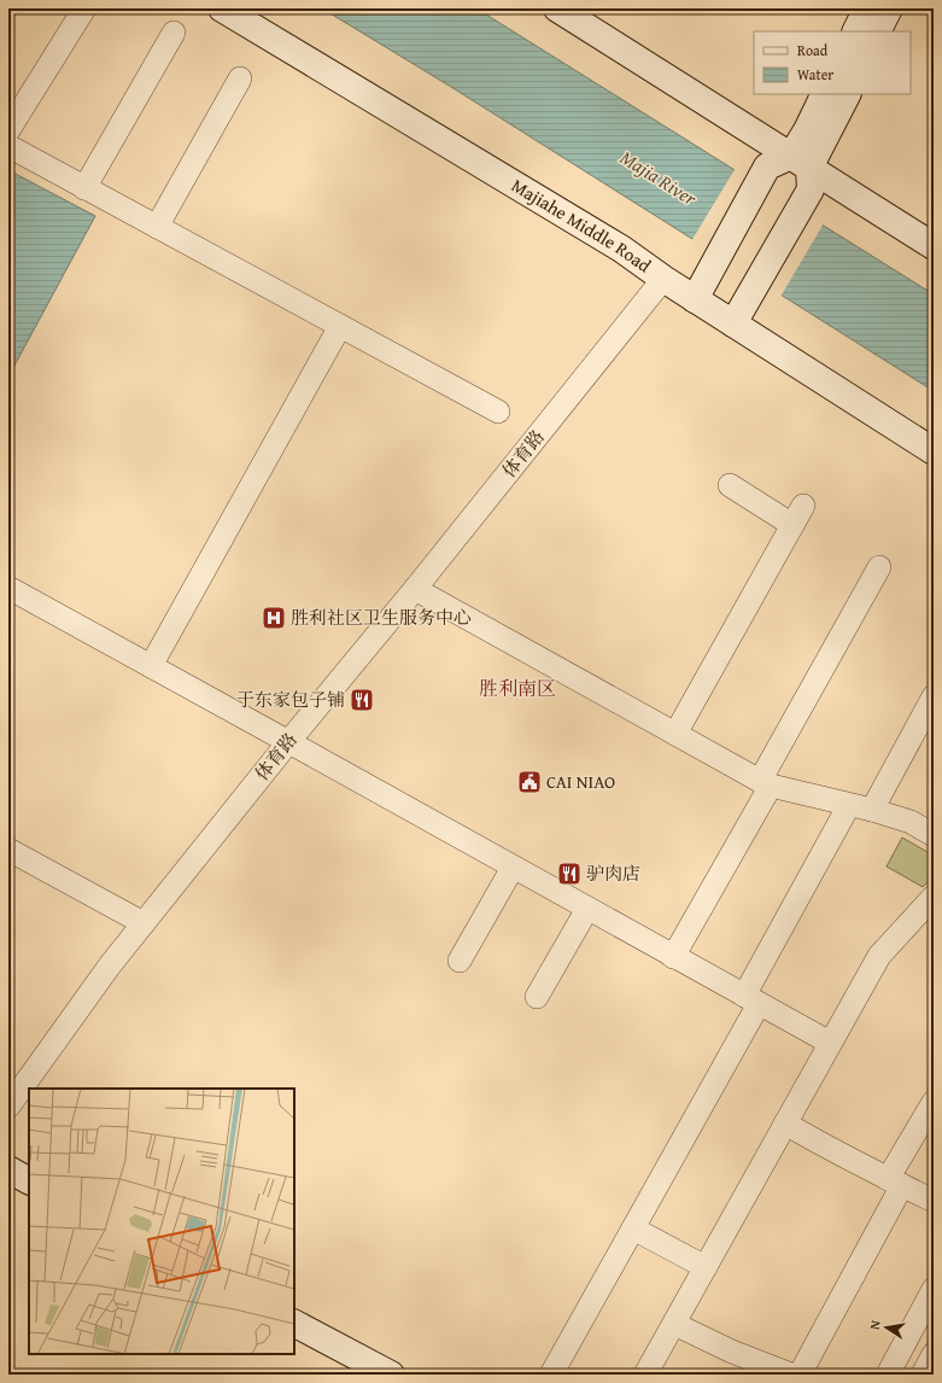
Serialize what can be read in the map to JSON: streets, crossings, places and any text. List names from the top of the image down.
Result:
{
  "streets": {
    "street": ["Majiahe Middle Road", "体育路"]
  },
  "crossings": [
    ["Majiahe Middle Road", "体育路"]
  ],
  "districts": ["胜利南区"],
  "water": ["Majia River"],
  "places": {
    "hospital": ["胜利社区卫生服务中心"],
    "restaurant": ["于东家包子铺", "驴肉店"],
    "public building": ["CAI NIAO"]
  },
  "legend": ["Road", "Water"],
  "north": "left"
}
